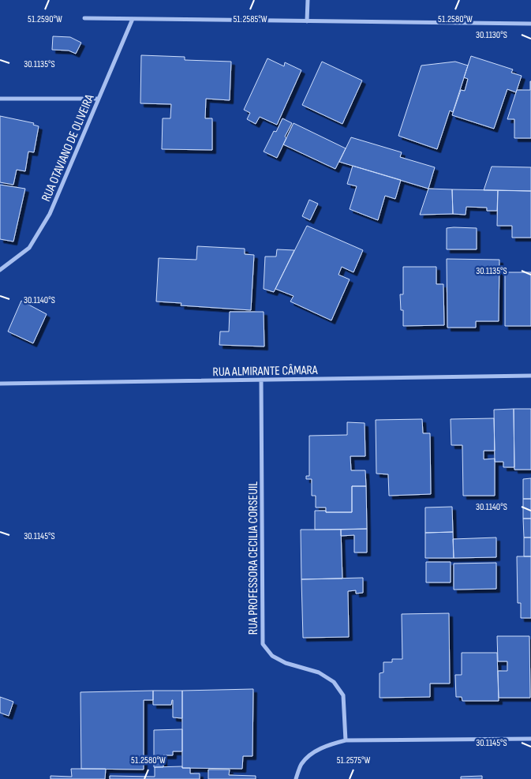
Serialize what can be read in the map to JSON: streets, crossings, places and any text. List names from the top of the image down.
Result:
{
  "streets": {
    "street": ["RUA OTAVIANO DE OLIVEIRA", "RUA ALMIRANTE CÂMARA", "RUA PROFESSORA CECILIA CORSEUIL"]
  },
  "crossings": [
    ["RUA ALMIRANTE CÂMARA", "RUA PROFESSORA CECILIA CORSEUIL"]
  ],
  "coordinates": [
    "51.2590°W",
    "51.2580°W",
    "51.2585°W",
    "30.1130°S",
    "30.1135°S",
    "30.1140°S",
    "30.1145°S",
    "51.2575°W"
  ]
}
